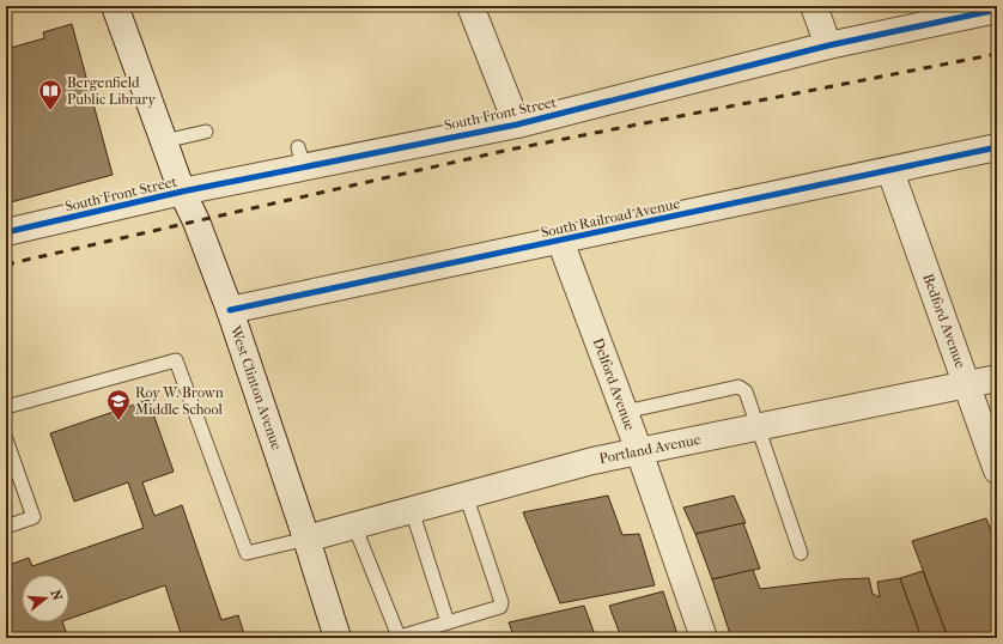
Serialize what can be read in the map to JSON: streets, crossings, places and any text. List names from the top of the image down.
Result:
{
  "streets": {
    "street": [
      "South Front Street",
      "South Railroad Avenue",
      "Bedford Avenue",
      "Delford Avenue",
      "West Clinton Avenue",
      "Portland Avenue"
    ]
  },
  "crossings": [
    ["South Front Street", "West Clinton Avenue"],
    ["South Railroad Avenue", "Bedford Avenue"],
    ["South Railroad Avenue", "Delford Avenue"],
    ["South Railroad Avenue", "West Clinton Avenue"],
    ["Bedford Avenue", "Portland Avenue"],
    ["Delford Avenue", "Portland Avenue"],
    ["West Clinton Avenue", "Portland Avenue"]
  ],
  "places": {
    "library": ["Bergenfield Public Library"],
    "school or university": ["Roy W. Brown Middle School"]
  },
  "north": "right"
}
